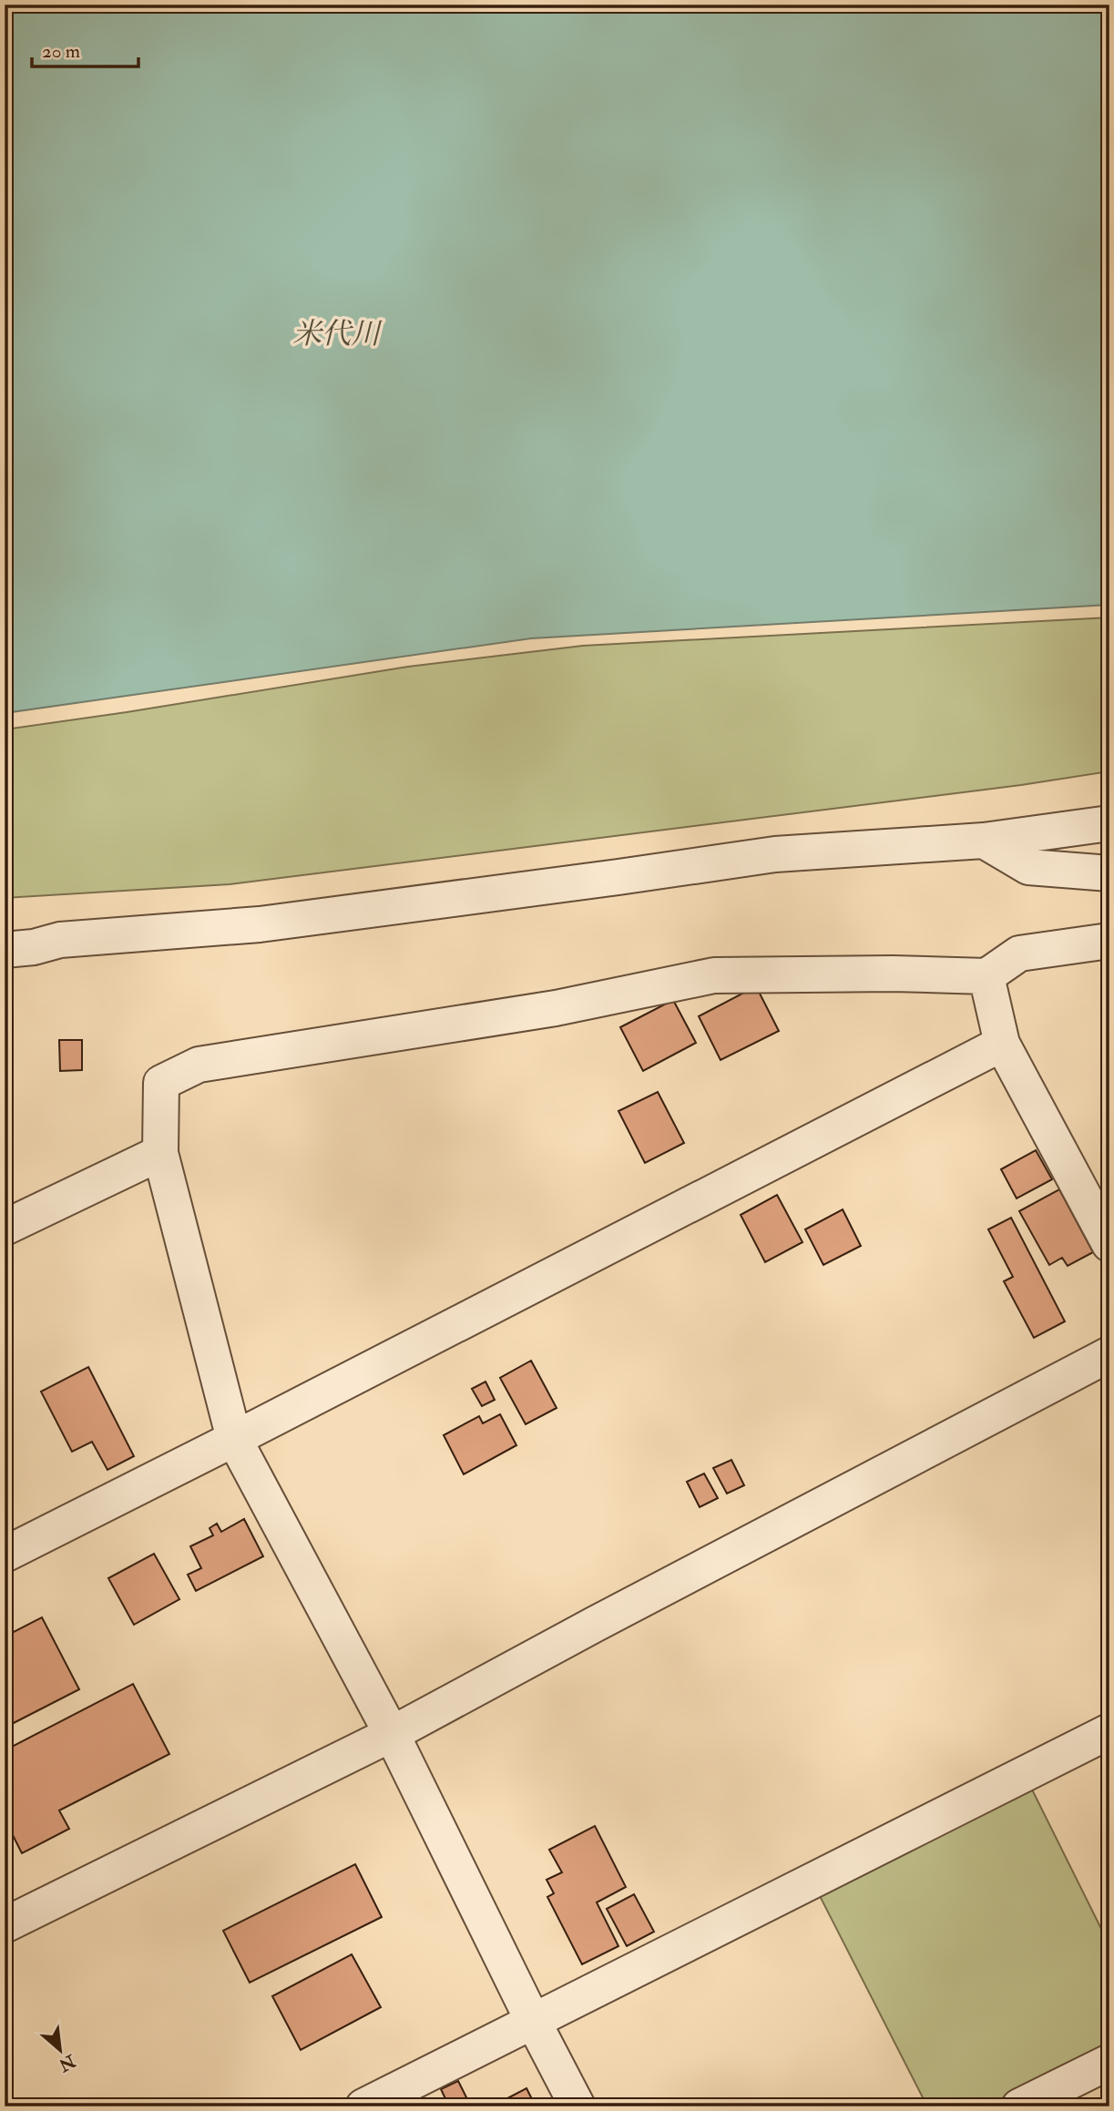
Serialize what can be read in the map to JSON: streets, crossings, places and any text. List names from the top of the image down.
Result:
{
  "water": ["米代川"],
  "scale_bar": "20 m",
  "north": "bottom right"
}
